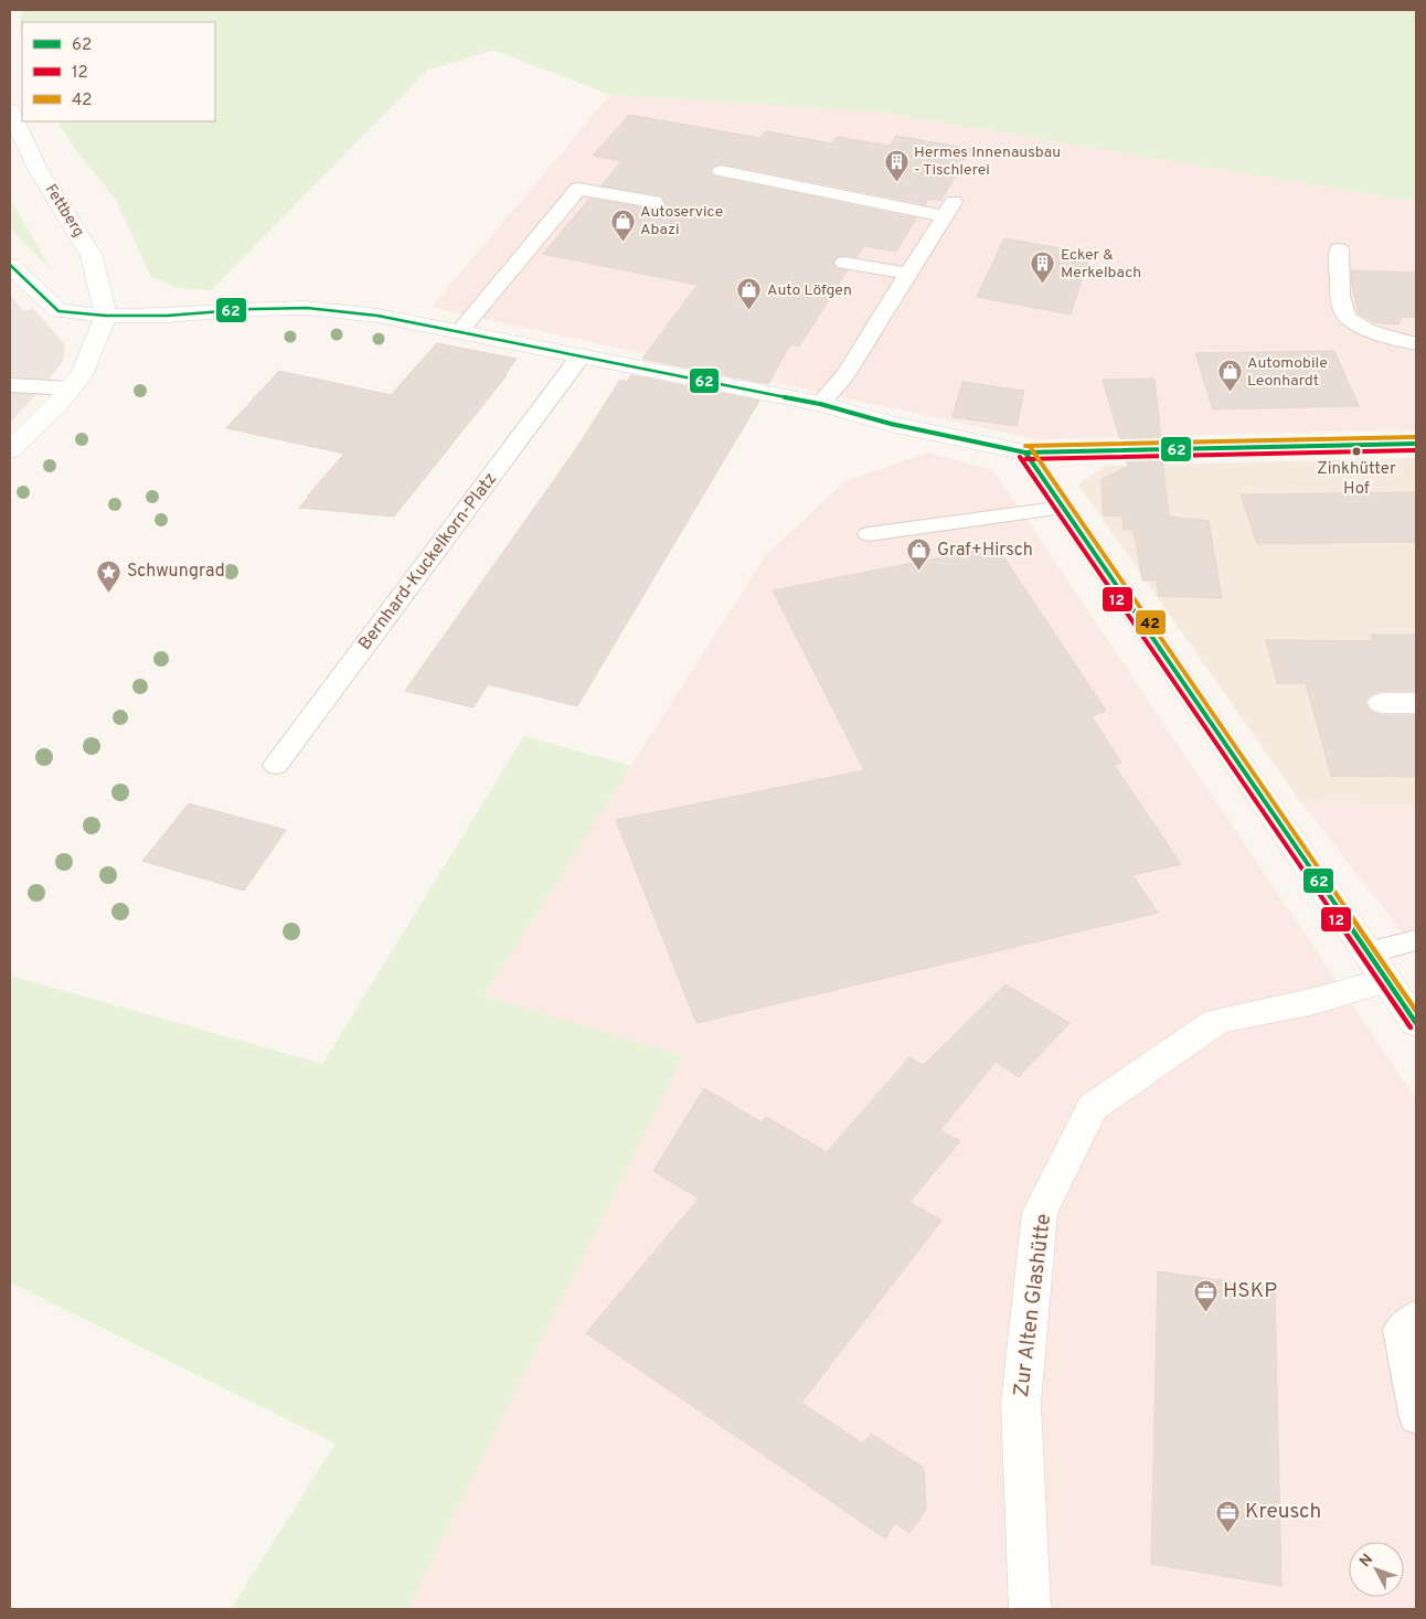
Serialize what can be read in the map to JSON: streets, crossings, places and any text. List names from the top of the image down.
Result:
{
  "streets": {
    "street": ["Fettberg", "Zur Alten Glashütte"],
    "lane": ["Bernhard-Kuckelkorn-Platz"]
  },
  "places": {
    "building": ["Hermes Innenausbau - Tischlerei", "Ecker & Merkelbach"],
    "shop": [
      "Autoservice Abazi",
      "Auto Löfgen",
      "Automobile Leonhardt",
      "Graf+Hirsch"
    ],
    "other": ["Zinkhütter Hof"],
    "place": ["Schwungrad"],
    "office": ["HSKP", "Kreusch"]
  },
  "lines": ["transit line 62", "transit line 42", "transit line 12"],
  "legend": ["62", "12", "42"],
  "north": "top left"
}
